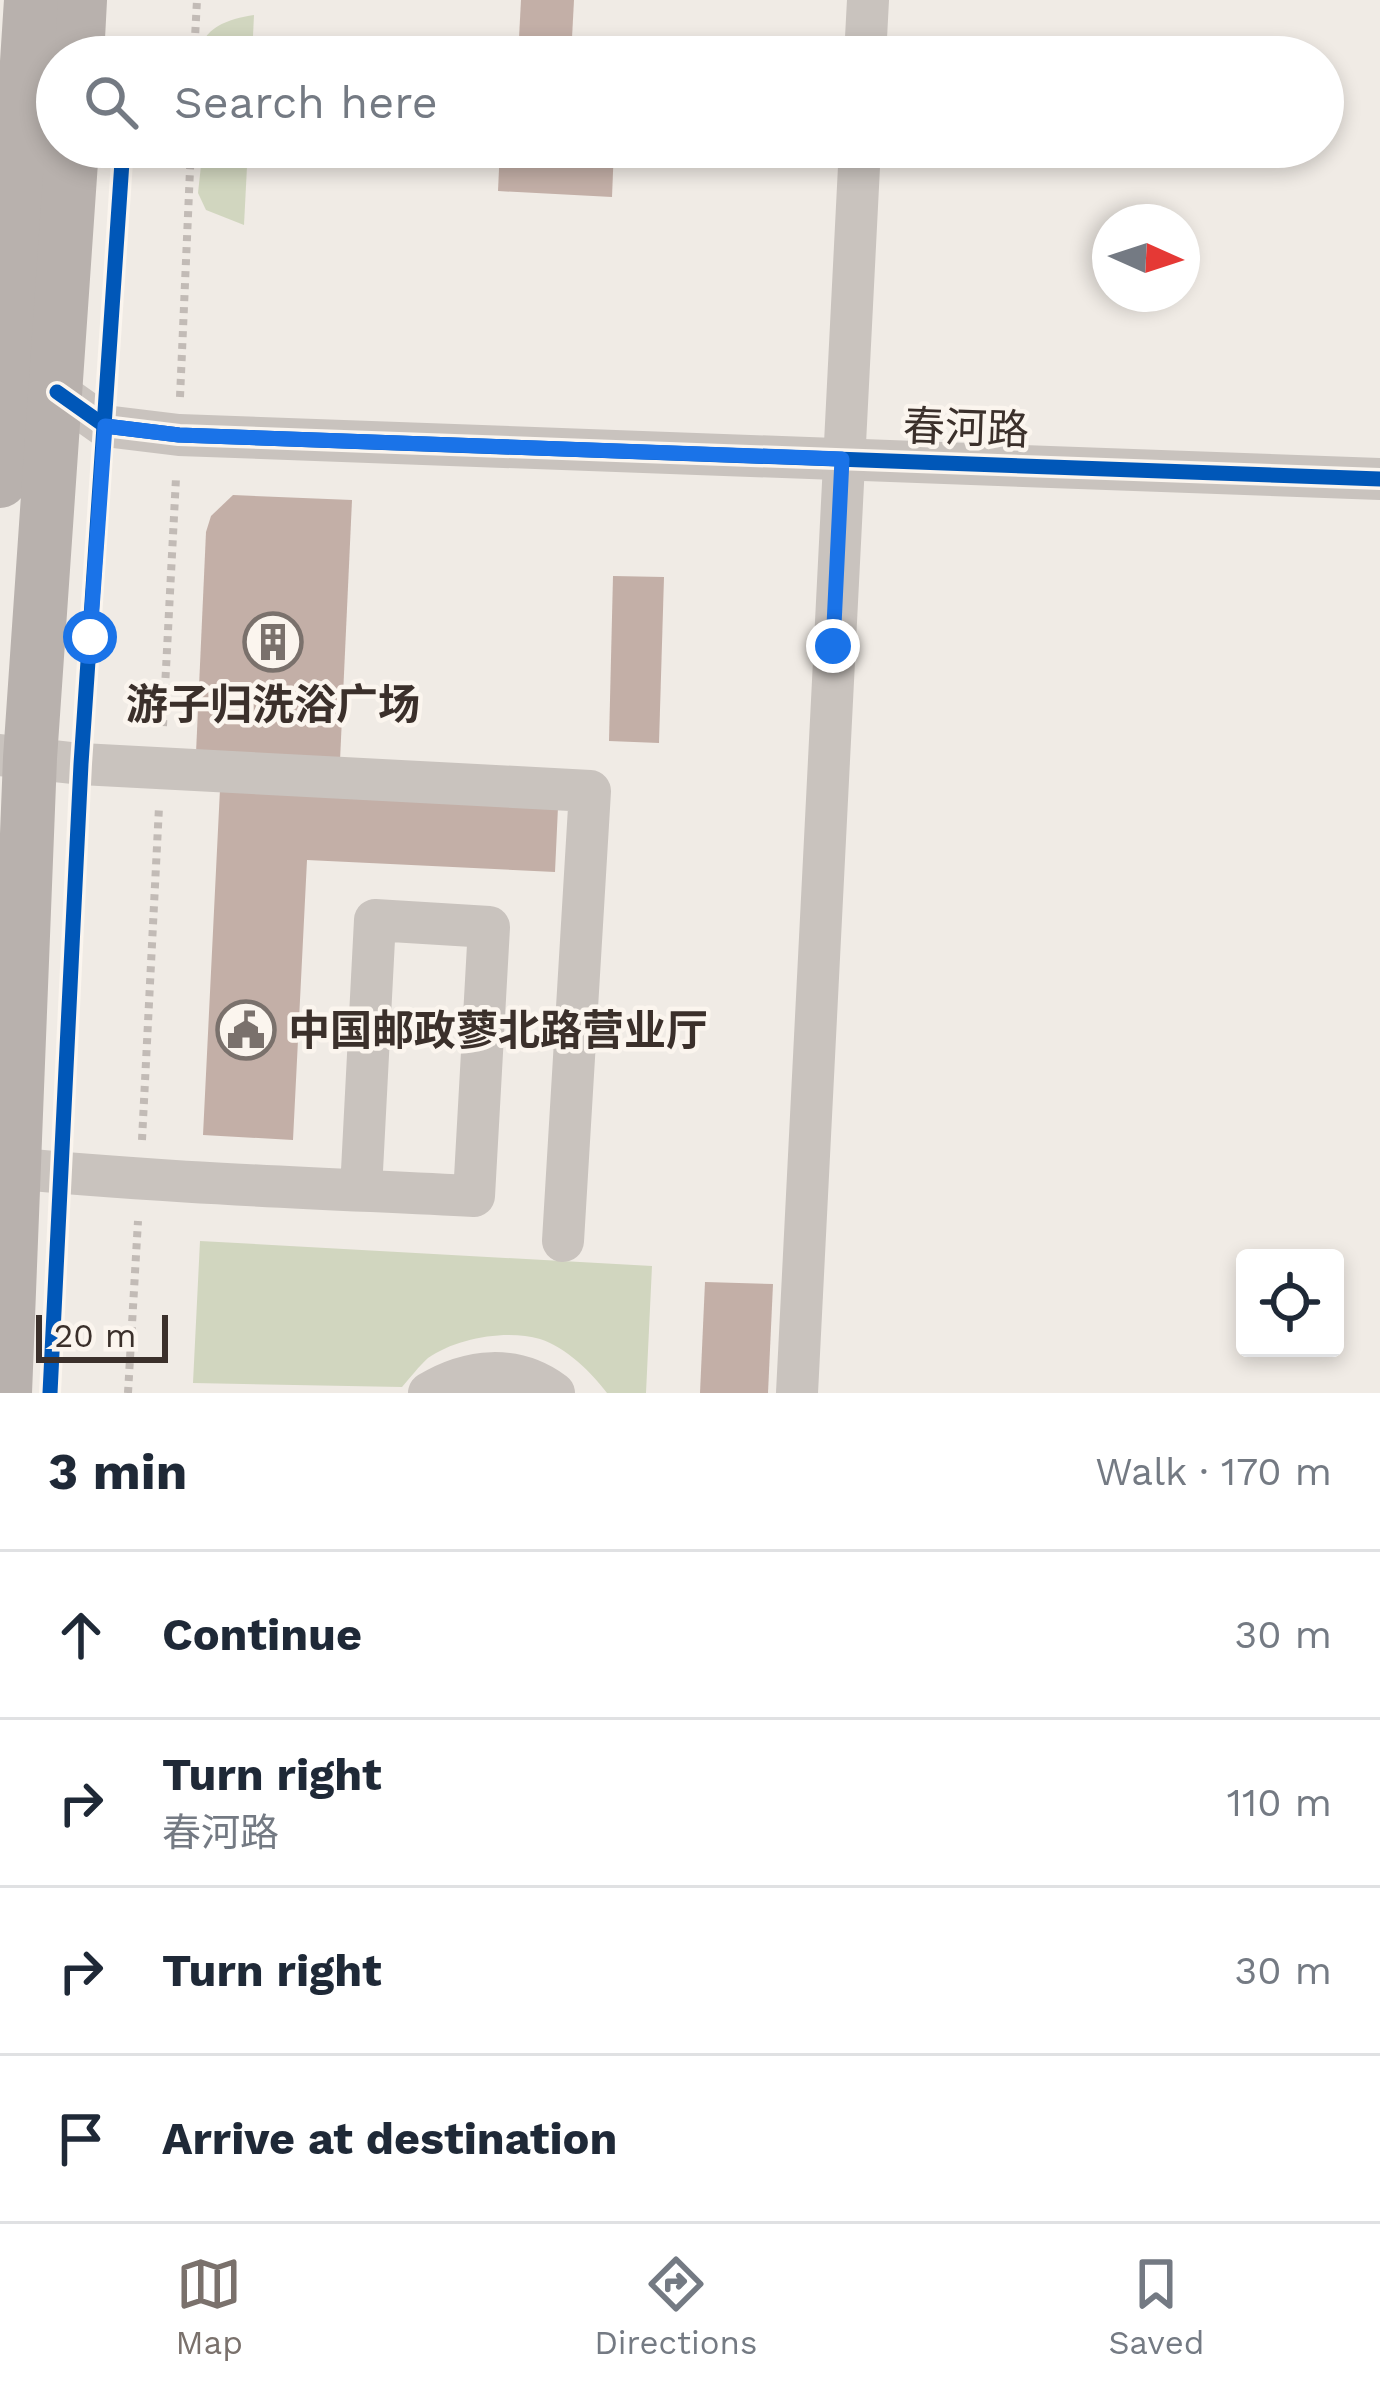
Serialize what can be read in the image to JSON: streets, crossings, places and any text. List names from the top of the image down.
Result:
{
  "streets": {
    "street": ["春河路"]
  },
  "places": {
    "building": ["游子归洗浴广场"],
    "public building": ["中国邮政蓼北路营业厅"]
  },
  "scale_bar": "20 m",
  "north": "right",
  "page": {
    "search": "Search here",
    "scale": "20 m",
    "heading": ["3 min", "Walk · 170 m"],
    "list": [
      ["Continue", "30 m"],
      ["Turn right", "春河路", "110 m"],
      ["Turn right", "30 m"],
      "Arrive at destination"
    ],
    "nav": ["Map", "Directions", "Saved"]
  }
}
